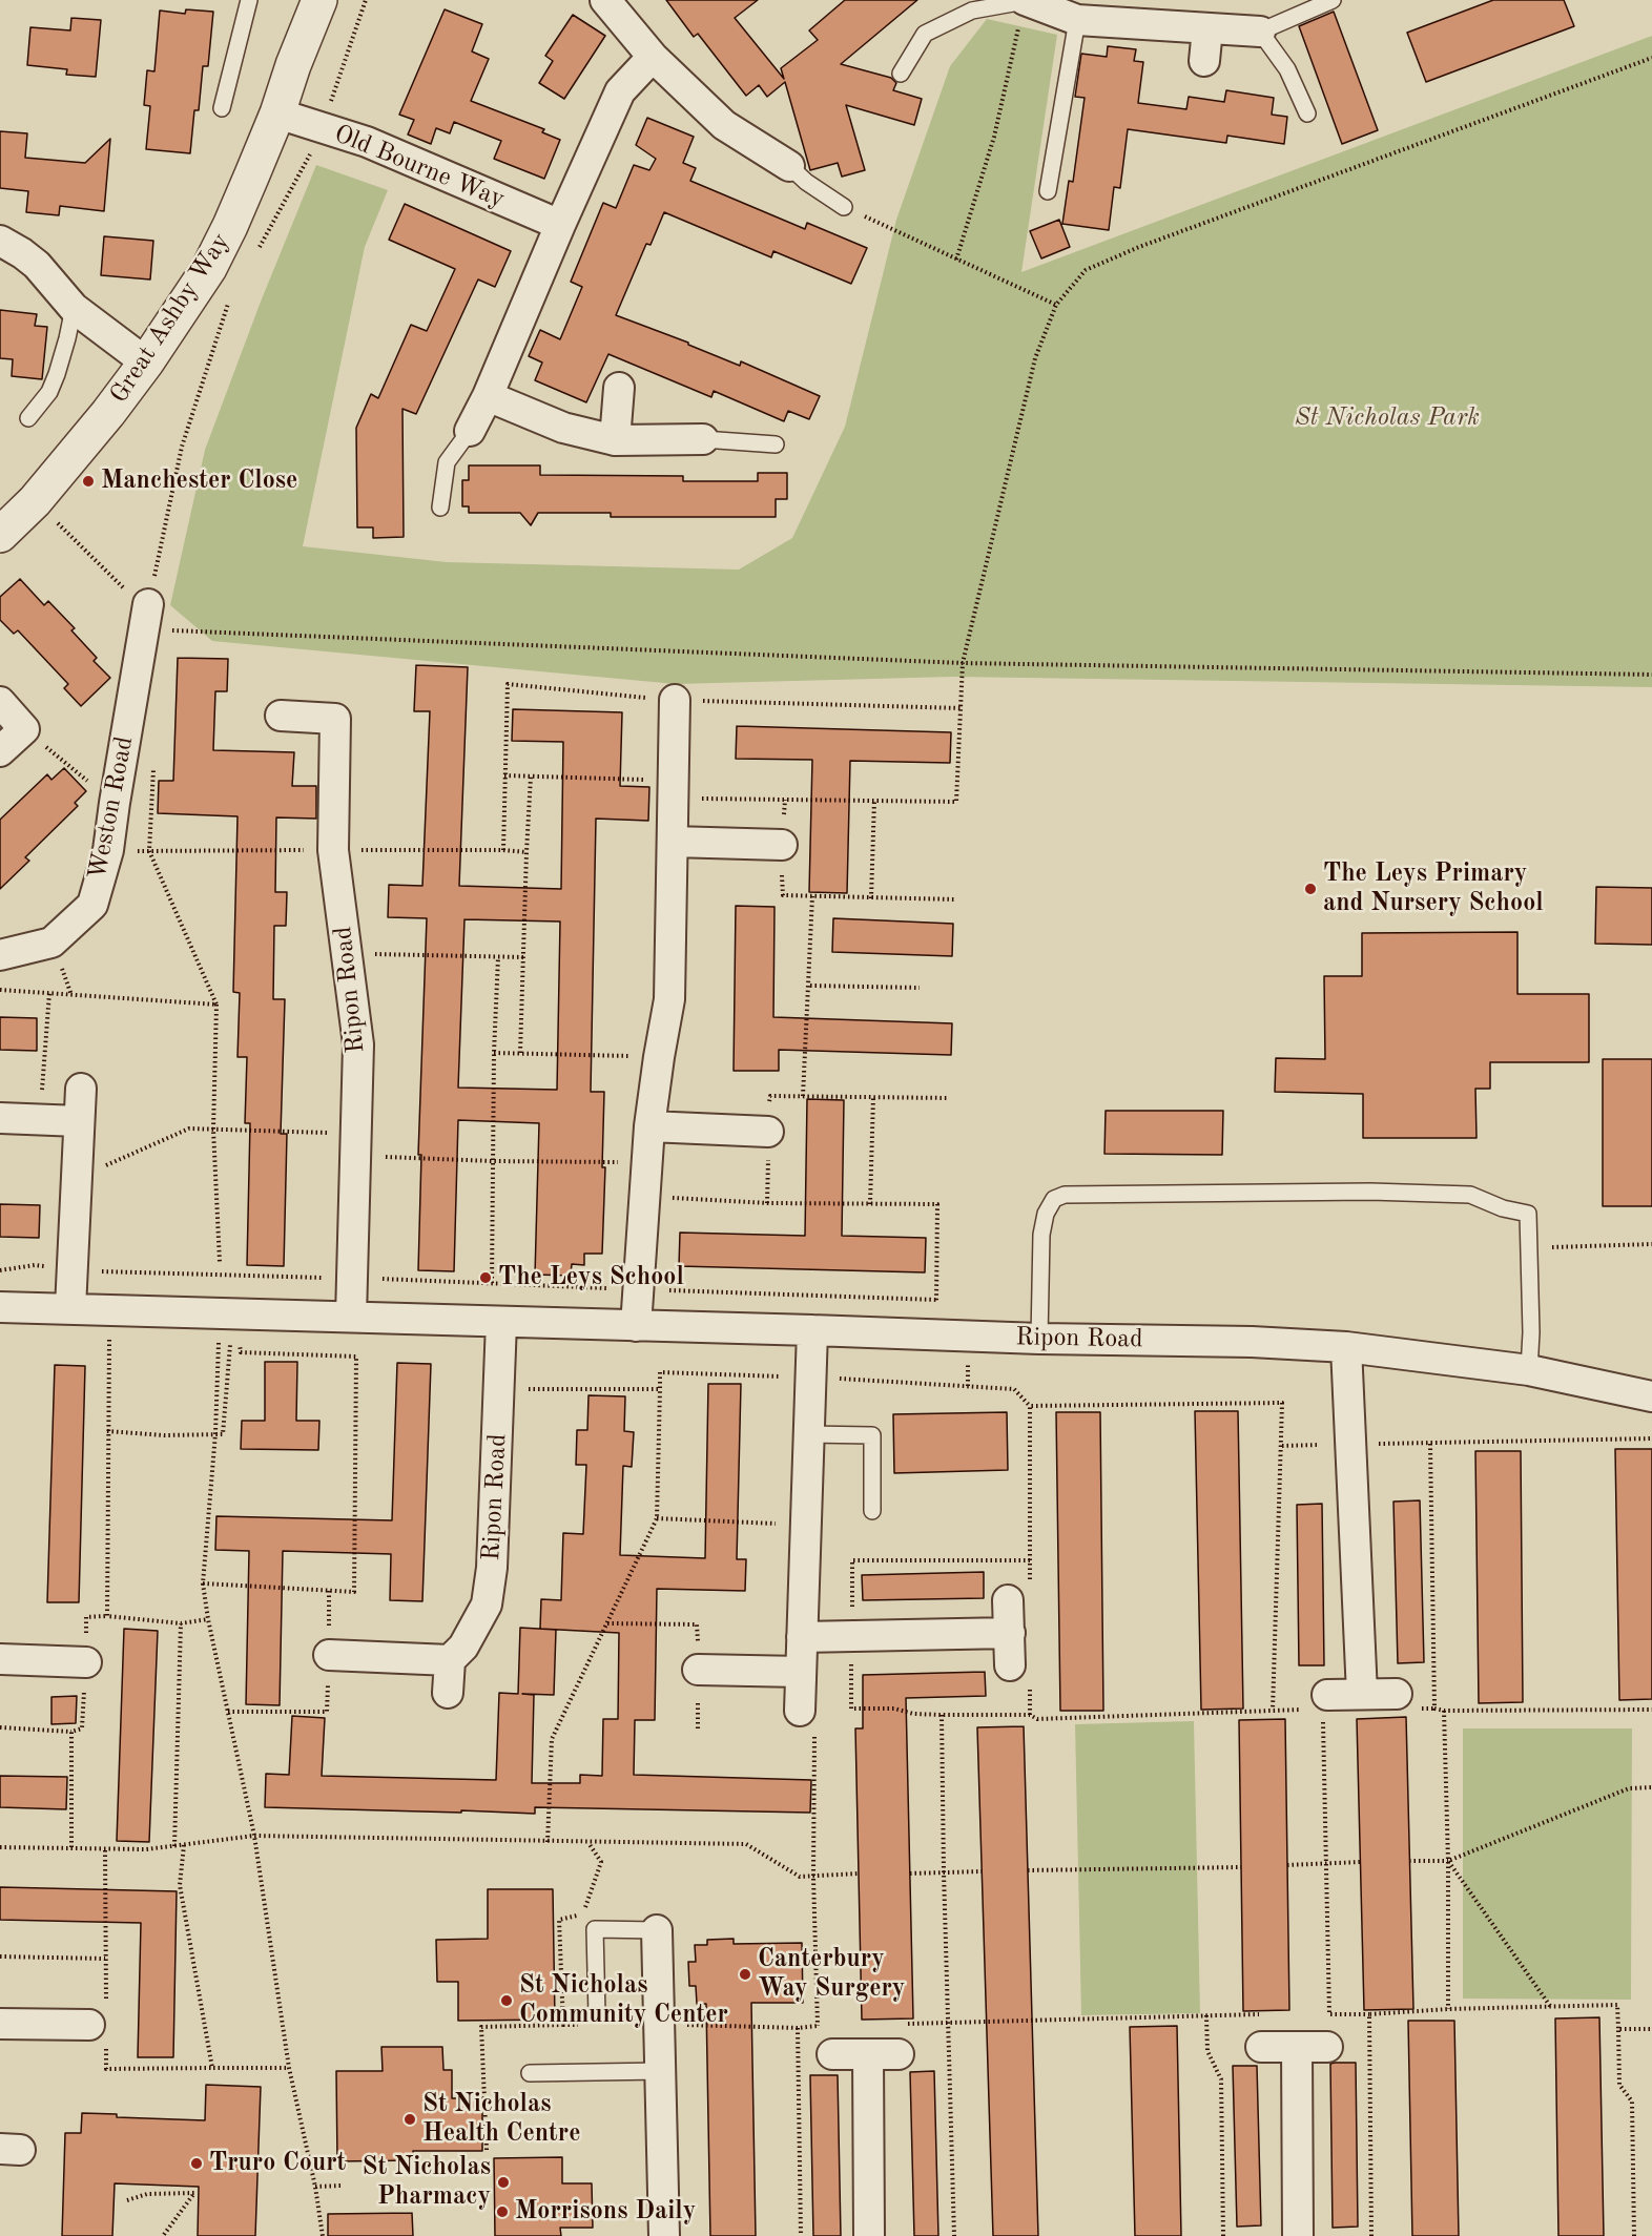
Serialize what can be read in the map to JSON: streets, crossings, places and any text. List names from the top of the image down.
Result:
{
  "streets": {
    "street": [
      "Old Bourne Way",
      "Great Ashby Way",
      "Weston Road",
      "Ripon Road"
    ]
  },
  "crossings": [
    ["Old Bourne Way", "Great Ashby Way"]
  ],
  "parks": ["St Nicholas Park"],
  "places": [
    "Manchester Close",
    "The Leys Primary and Nursery School",
    "The Leys School",
    "Canterbury Way Surgery",
    "St Nicholas Community Center",
    "St Nicholas Health Centre",
    "Truro Court",
    "St Nicholas Pharmacy",
    "Morrisons Daily"
  ]
}
